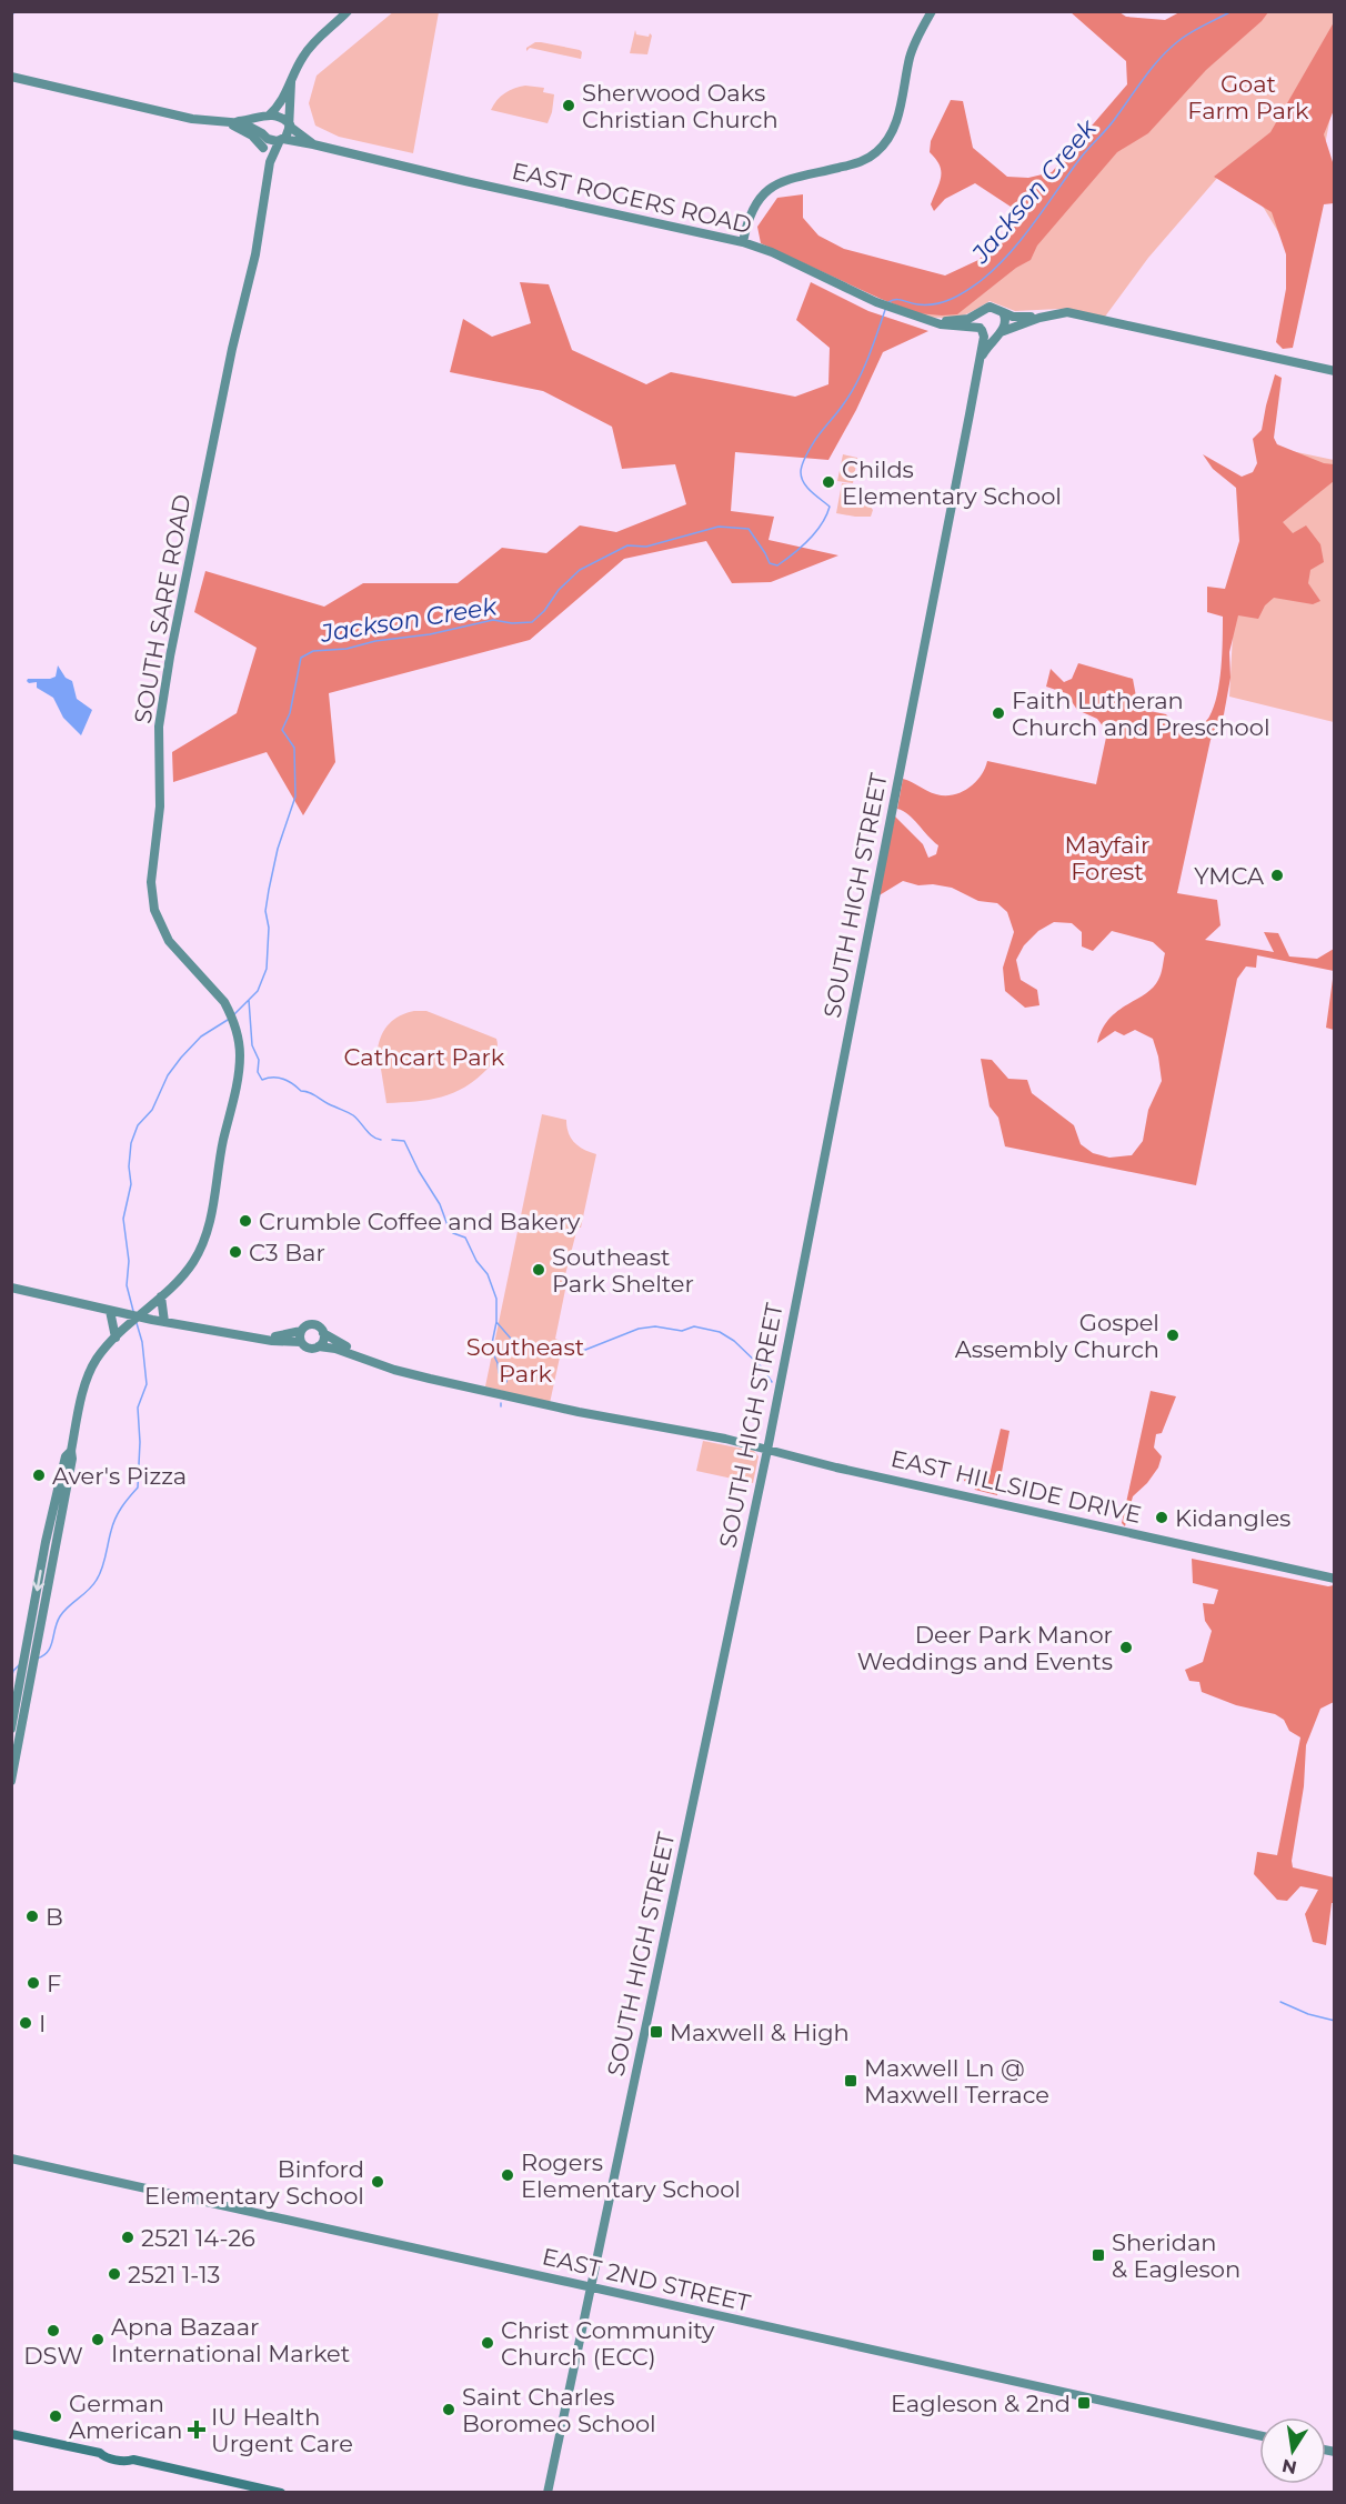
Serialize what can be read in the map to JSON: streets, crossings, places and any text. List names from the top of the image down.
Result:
{
  "streets": {
    "main road": [
      "EAST ROGERS ROAD",
      "SOUTH SARE ROAD",
      "SOUTH HIGH STREET",
      "EAST HILLSIDE DRIVE",
      "EAST 2ND STREET"
    ]
  },
  "crossings": [
    ["EAST ROGERS ROAD", "SOUTH SARE ROAD"],
    ["EAST ROGERS ROAD", "SOUTH HIGH STREET"],
    ["SOUTH HIGH STREET", "EAST HILLSIDE DRIVE"],
    ["SOUTH HIGH STREET", "EAST 2ND STREET"]
  ],
  "water": ["Jackson Creek"],
  "parks": [
    "Goat Farm Park",
    "Mayfair Forest",
    "Cathcart Park",
    "Southeast Park"
  ],
  "places": {
    "other": [
      "Sherwood Oaks Christian Church",
      "Childs Elementary School",
      "Faith Lutheran Church and Preschool",
      "YMCA",
      "Crumble Coffee and Bakery",
      "C3 Bar",
      "Southeast Park Shelter",
      "Gospel Assembly Church",
      "Aver's Pizza",
      "Kidangles",
      "Deer Park Manor Weddings and Events",
      "B",
      "F",
      "I",
      "Rogers Elementary School",
      "Binford Elementary School",
      "2521 14-26",
      "2521 1-13",
      "DSW",
      "Apna Bazaar International Market",
      "Christ Community Church (ECC)",
      "Saint Charles Boromeo School",
      "German American"
    ],
    "transit": [
      "Maxwell & High",
      "Maxwell Ln @ Maxwell Terrace",
      "Sheridan & Eagleson",
      "Eagleson & 2nd"
    ],
    "health": ["IU Health Urgent Care"]
  },
  "north": "bottom"
}
